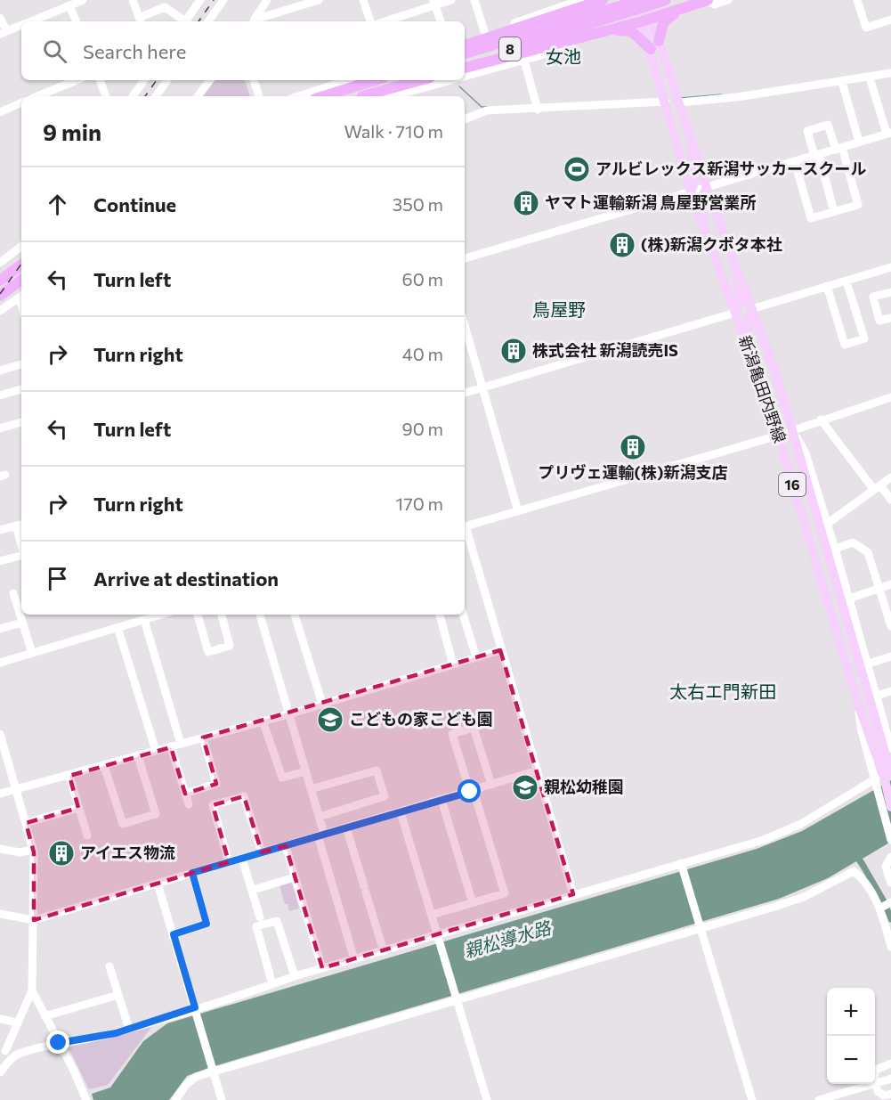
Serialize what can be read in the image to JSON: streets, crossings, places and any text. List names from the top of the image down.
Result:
{
  "streets": {
    "highway": ["8"],
    "main road": ["新潟亀田内野線", "16"]
  },
  "crossings": [
    ["新潟亀田内野線", "16"]
  ],
  "districts": ["女池", "鳥屋野", "太右エ門新田"],
  "water": ["親松導水路"],
  "places": {
    "sports": ["アルビレックス新潟サッカースクール"],
    "building": [
      "ヤマト運輸新潟 鳥屋野営業所",
      "(株)新潟クボタ本社",
      "株式会社 新潟読売IS",
      "プリヴェ運輸(株)新潟支店",
      "アイエス物流"
    ],
    "school or university": ["こどもの家こども園", "親松幼稚園"]
  },
  "page": {
    "search": "Search here",
    "heading": ["9 min", "Walk · 710 m"],
    "list": [
      ["Continue", "350 m"],
      ["Turn left", "60 m"],
      ["Turn right", "40 m"],
      ["Turn left", "90 m"],
      ["Turn right", "170 m"],
      "Arrive at destination"
    ],
    "map_buttons": ["+", "−"]
  }
}
